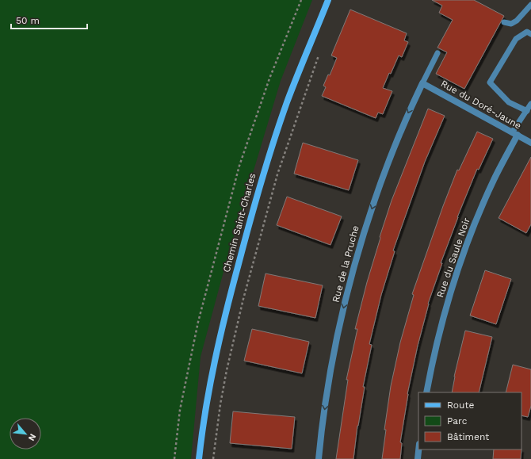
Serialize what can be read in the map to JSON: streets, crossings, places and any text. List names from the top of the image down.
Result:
{
  "streets": {
    "main road": ["Chemin Saint-Charles"],
    "street": ["Rue du Doré-Jaune", "Rue du Saule Noir", "Rue de la Pruche"]
  },
  "crossings": [
    ["Rue du Doré-Jaune", "Rue du Saule Noir"],
    ["Rue du Doré-Jaune", "Rue de la Pruche"]
  ],
  "one_way": ["Rue de la Pruche"],
  "legend": ["Route", "Parc", "Bâtiment"],
  "scale_bar": "50 m",
  "north": "bottom right"
}
